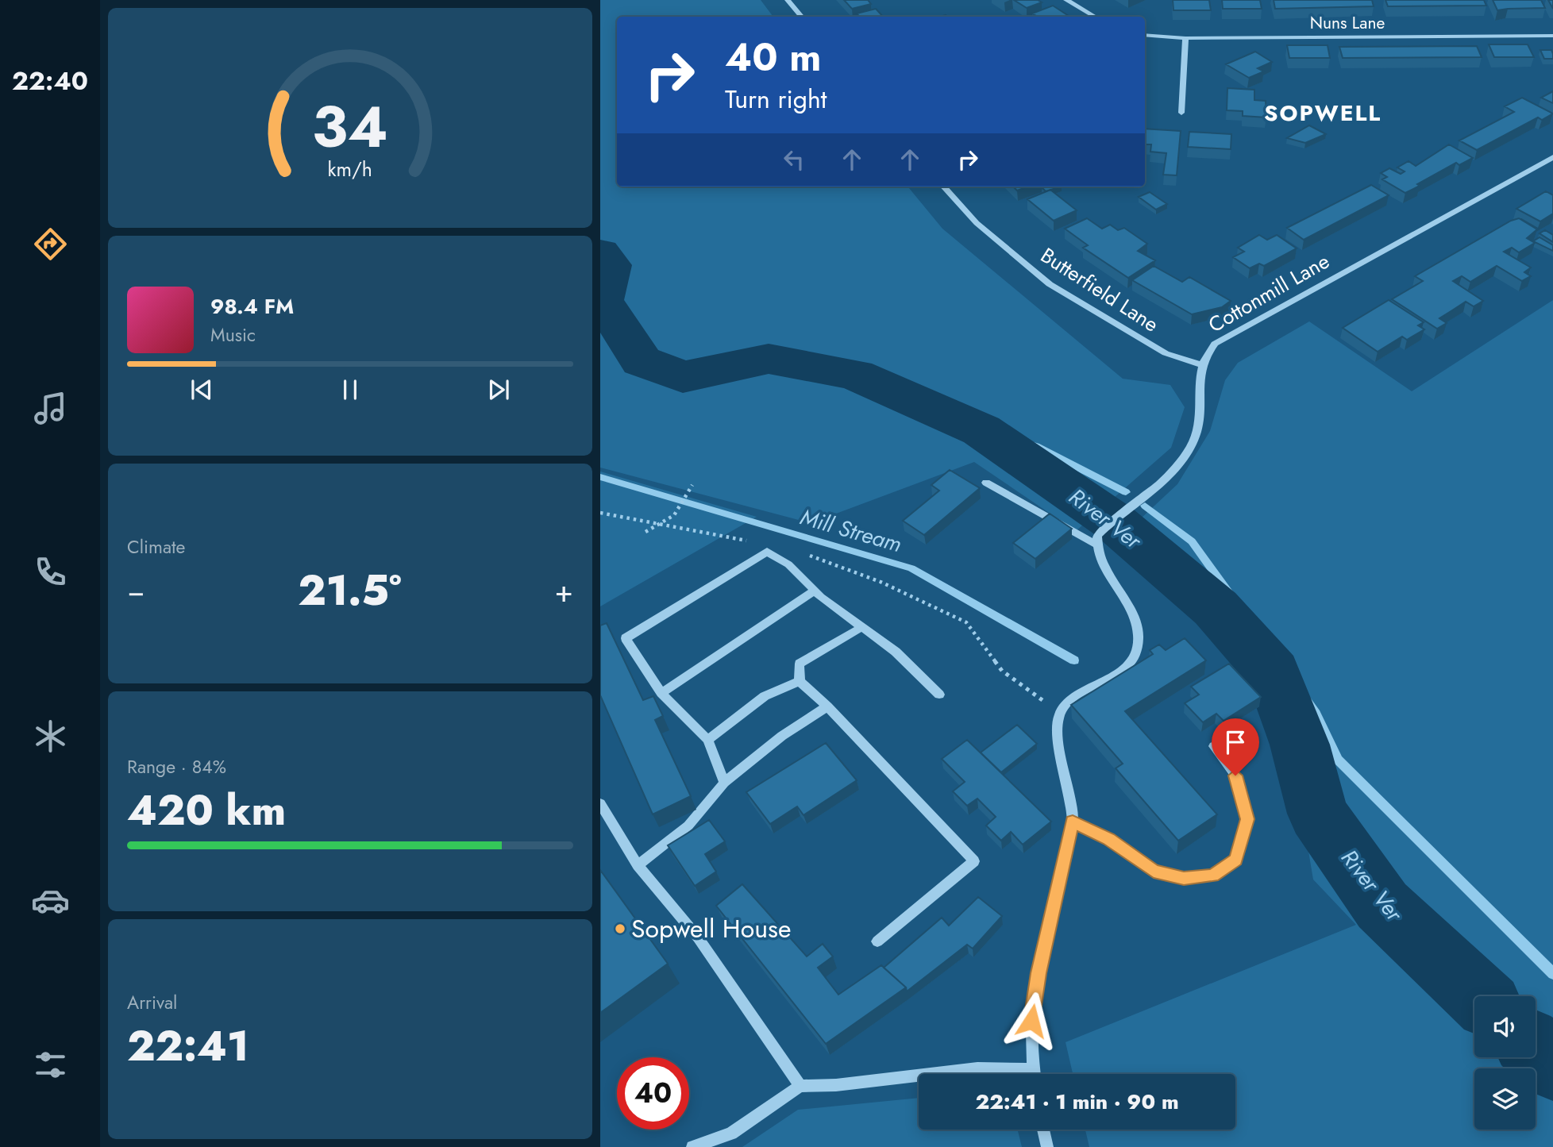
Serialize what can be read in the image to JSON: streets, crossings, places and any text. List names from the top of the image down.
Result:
{
  "streets": {
    "street": ["Nuns Lane", "Butterfield Lane", "Cottonmill Lane"]
  },
  "crossings": [
    ["Butterfield Lane", "Cottonmill Lane"]
  ],
  "districts": ["SOPWELL"],
  "water": ["River Ver", "Mill Stream"],
  "places": ["Sopwell House"],
  "page": {
    "tabs": "22:40",
    "turn": ["40 m", "Turn right"],
    "song": ["98.4 FM", "Music"],
    "tile": [
      "Climate",
      ["Range · 84%", "420 km"],
      ["Arrival", "22:41"]
    ],
    "heat": ["−", "21.5°", "+"],
    "limit": "40",
    "trip": "22:41 · 1 min · 90 m",
    "gauge": ["34", "km/h"]
  }
}
